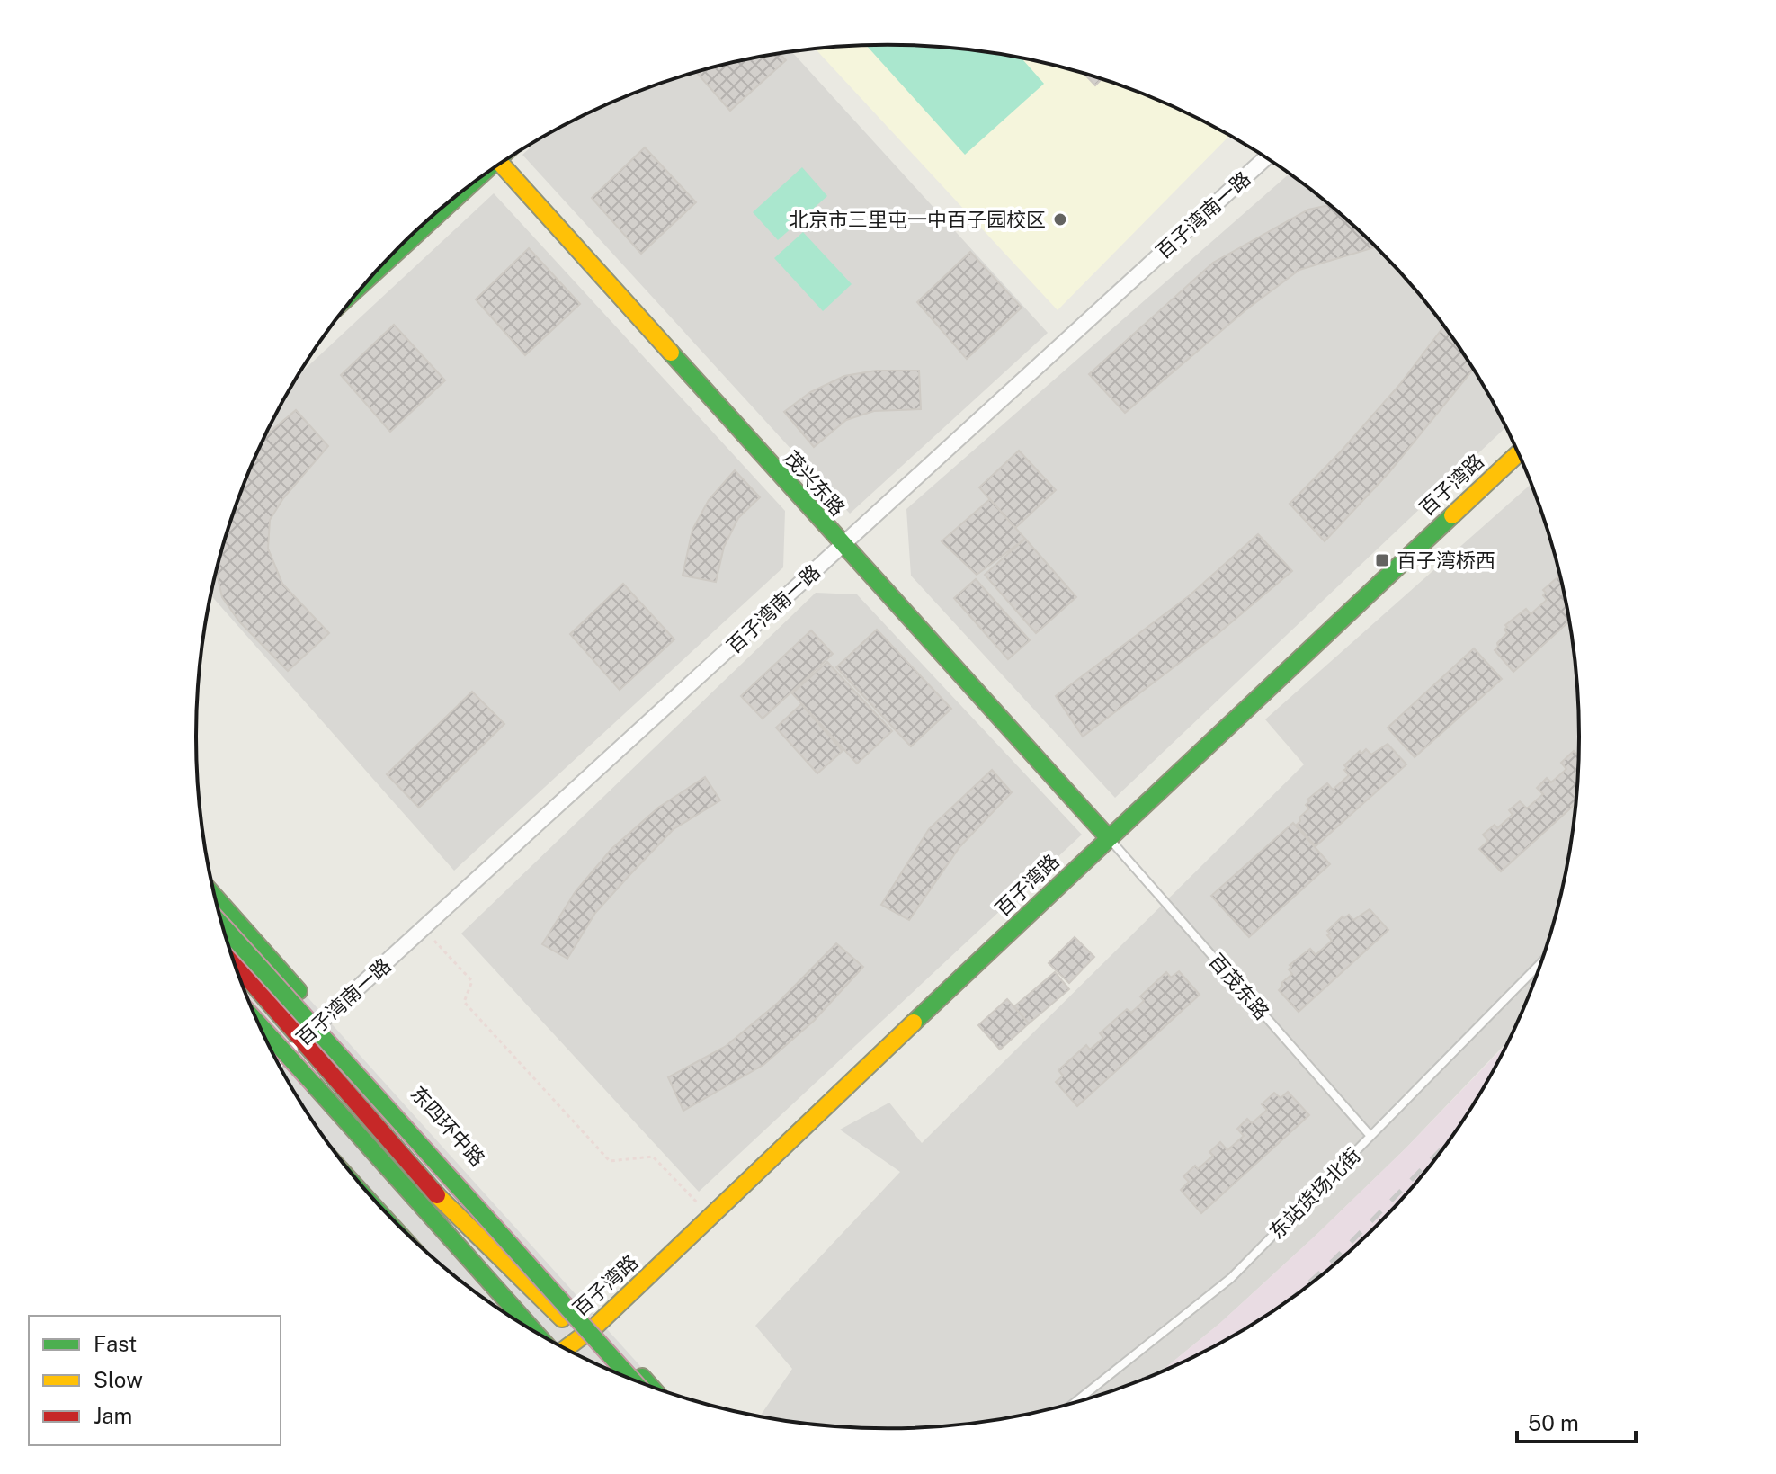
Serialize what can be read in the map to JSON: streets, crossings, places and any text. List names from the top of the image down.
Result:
{
  "streets": {
    "main road": ["茂兴东路", "百子湾路", "东四环中路"],
    "street": ["百子湾南一路"],
    "lane": ["百茂东路", "东站货场北街"]
  },
  "crossings": [
    ["百子湾南一路", "茂兴东路"],
    ["百子湾南一路", "东四环中路"],
    ["茂兴东路", "百子湾路"],
    ["茂兴东路", "百茂东路"],
    ["百子湾路", "百茂东路"],
    ["百子湾路", "东四环中路"],
    ["百茂东路", "东站货场北街"]
  ],
  "places": {
    "other": ["北京市三里屯一中百子园校区"],
    "transit": ["百子湾桥西"]
  },
  "legend": ["Fast", "Slow", "Jam"],
  "scale_bar": "50 m"
}
